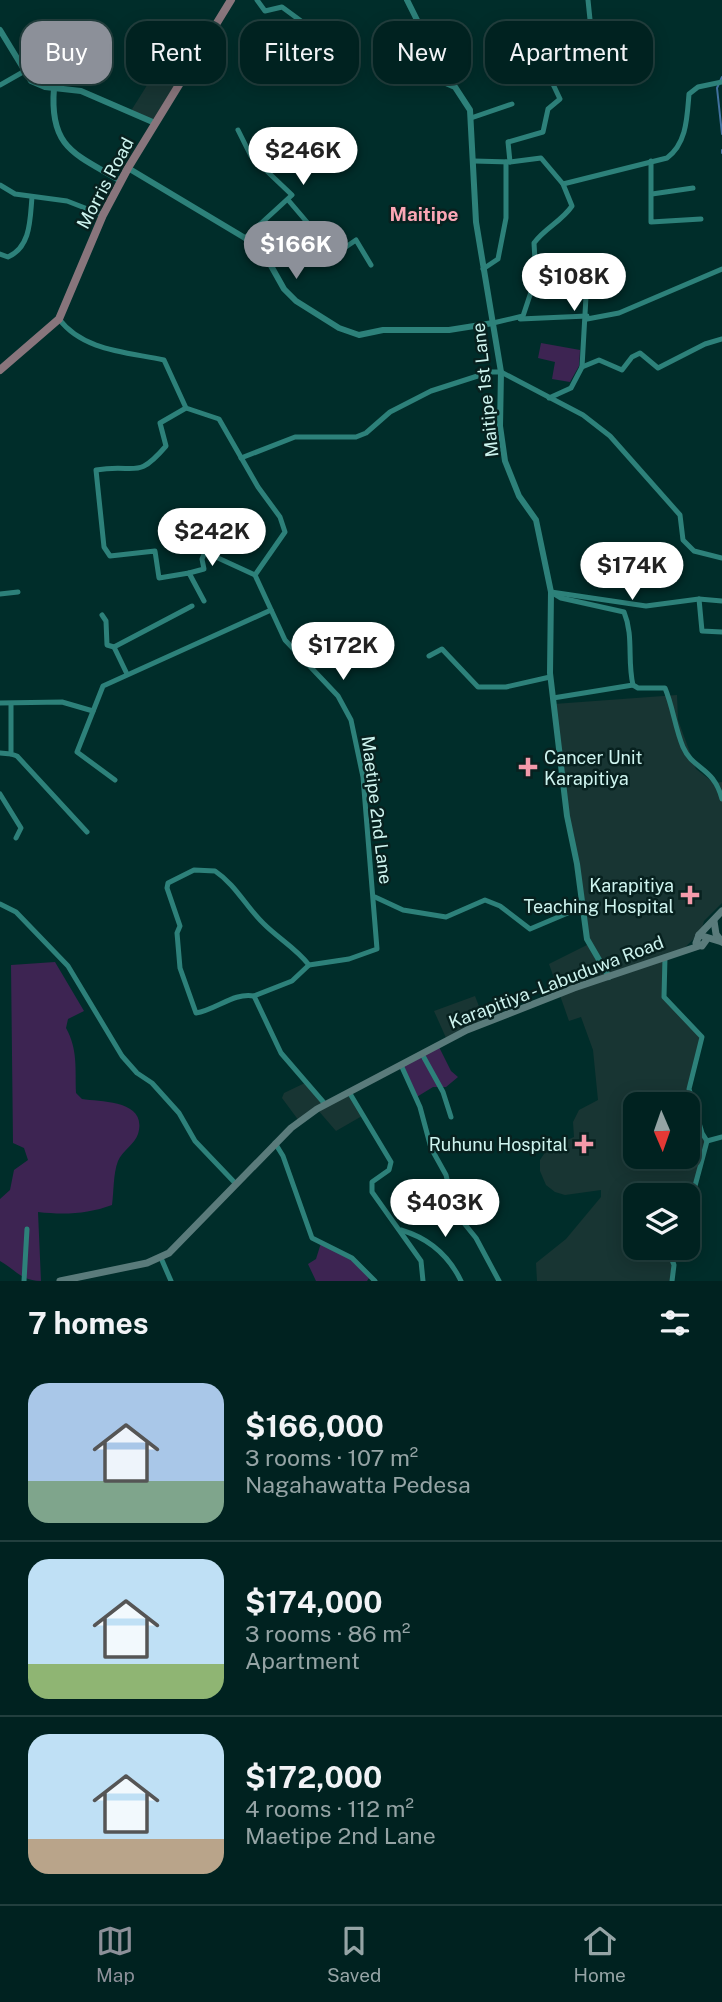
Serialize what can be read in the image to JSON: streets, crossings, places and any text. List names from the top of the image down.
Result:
{
  "streets": {
    "main road": ["Morris Road", "Karapitiya - Labuduwa Road"],
    "street": ["Maitipe 1st Lane", "Maetipe 2nd Lane"]
  },
  "crossings": [
    ["Maitipe 1st Lane", "Karapitiya - Labuduwa Road"]
  ],
  "districts": ["Maitipe"],
  "places": {
    "health": ["Cancer Unit Karapitiya", "Karapitiya Teaching Hospital", "Ruhunu Hospital"]
  },
  "north": "bottom",
  "page": {
    "chip": [
      "Buy",
      "Rent",
      "Filters",
      "New",
      "Apartment"
    ],
    "price": [
      "$246K",
      "$166K",
      "$108K",
      "$242K",
      "$174K",
      "$172K",
      "$403K"
    ],
    "heading": "7 homes",
    "list": [
      {
        "name": "$166,000",
        "note": "3 rooms · 107 m² · Nagahawatta Pedesa"
      },
      {
        "name": "$174,000",
        "note": "3 rooms · 86 m² · Apartment"
      },
      {
        "name": "$172,000",
        "note": "4 rooms · 112 m² · Maetipe 2nd Lane"
      }
    ],
    "tabs": ["Map", "Saved", "Home"]
  }
}
